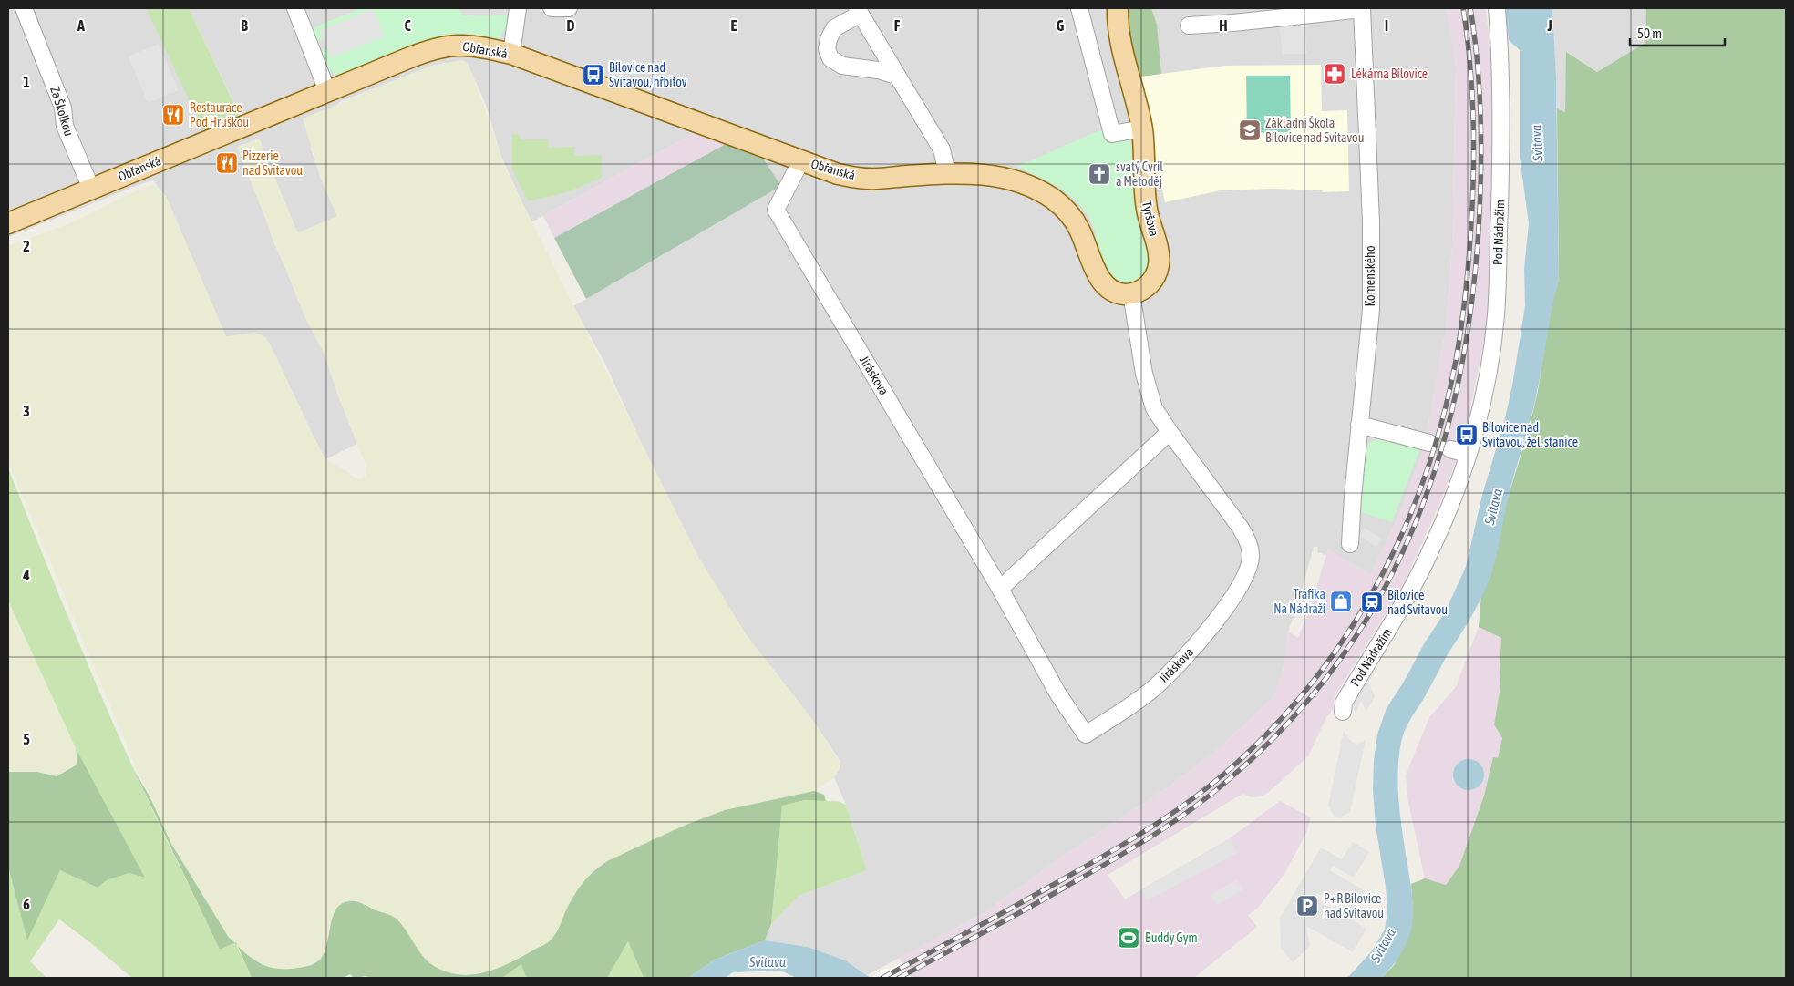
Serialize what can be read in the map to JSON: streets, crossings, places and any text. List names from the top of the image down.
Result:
{
  "streets": {
    "main road": ["Obřanská", "Tyršova"],
    "street": [
      "Za Školkou",
      "Pod Nádražím",
      "Komenského",
      "Jiráskova"
    ]
  },
  "crossings": [
    ["Obřanská", "Za Školkou"],
    ["Obřanská", "Tyršova"],
    ["Obřanská", "Jiráskova"],
    ["Tyršova", "Jiráskova"]
  ],
  "water": ["Svitava"],
  "places": {
    "pharmacy": ["Lékárna Bílovice"],
    "bus stop": ["Bílovice nad Svitavou, hřbitov", "Bílovice nad Svitavou, žel. stanice"],
    "restaurant": ["Restaurace Pod Hruškou", "Pizzerie nad Svitavou"],
    "school or university": ["Základní Škola Bílovice nad Svitavou"],
    "church": ["svatý Cyril a Metoděj"],
    "shop": ["Trafika Na Nádraží"],
    "station": ["Bílovice nad Svitavou"],
    "parking": ["P+R Bílovice nad Svitavou"],
    "sports": ["Buddy Gym"]
  },
  "scale_bar": "50 m",
  "grid": {
    "columns": [
      "A",
      "B",
      "C",
      "D",
      "E",
      "F",
      "G",
      "H",
      "I",
      "J"
    ],
    "rows": [
      "1",
      "2",
      "3",
      "4",
      "5",
      "6"
    ]
  }
}
